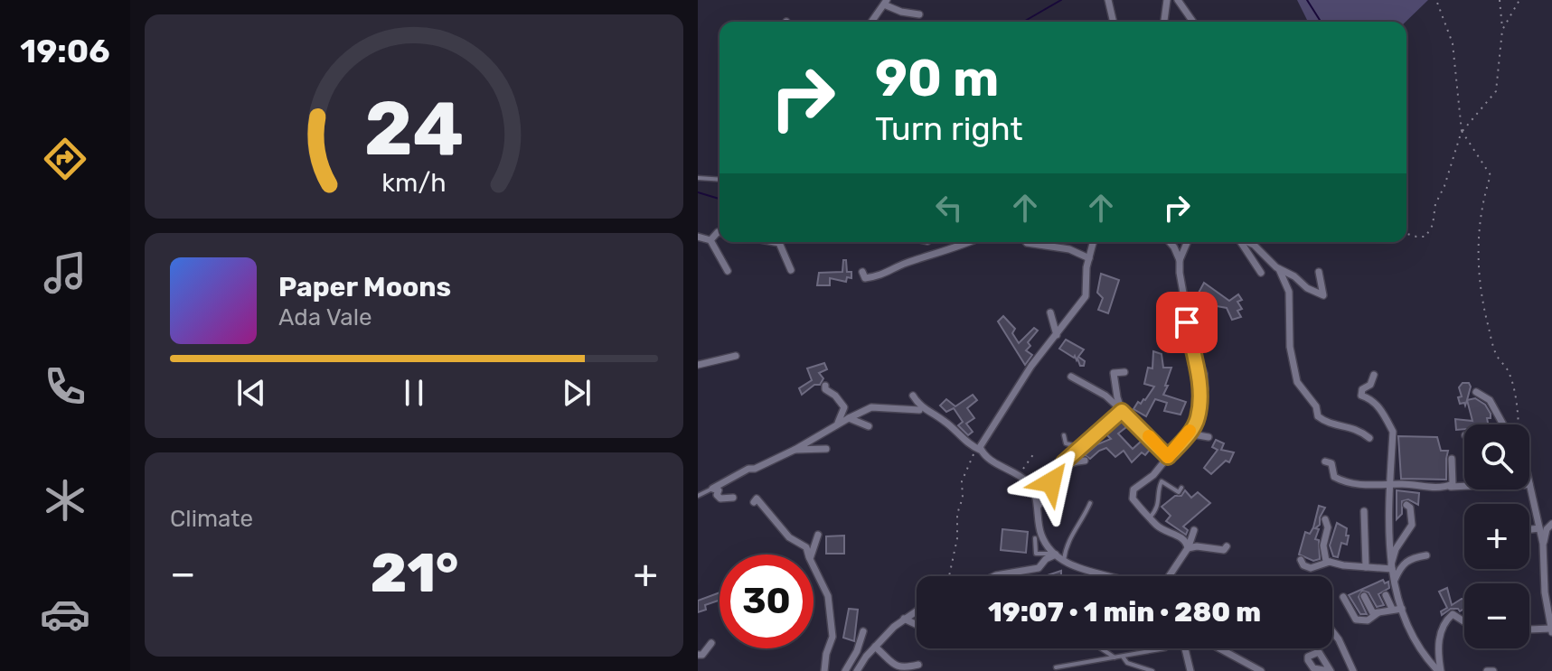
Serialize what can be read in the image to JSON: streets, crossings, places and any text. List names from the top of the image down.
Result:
{
  "page": {
    "tabs": "19:06",
    "turn": ["90 m", "Turn right"],
    "song": ["Paper Moons", "Ada Vale"],
    "map_buttons": ["+", "−"],
    "tile": "Climate",
    "heat": ["−", "21°", "+"],
    "limit": "30",
    "trip": "19:07 · 1 min · 280 m",
    "gauge": ["24", "km/h"]
  }
}
